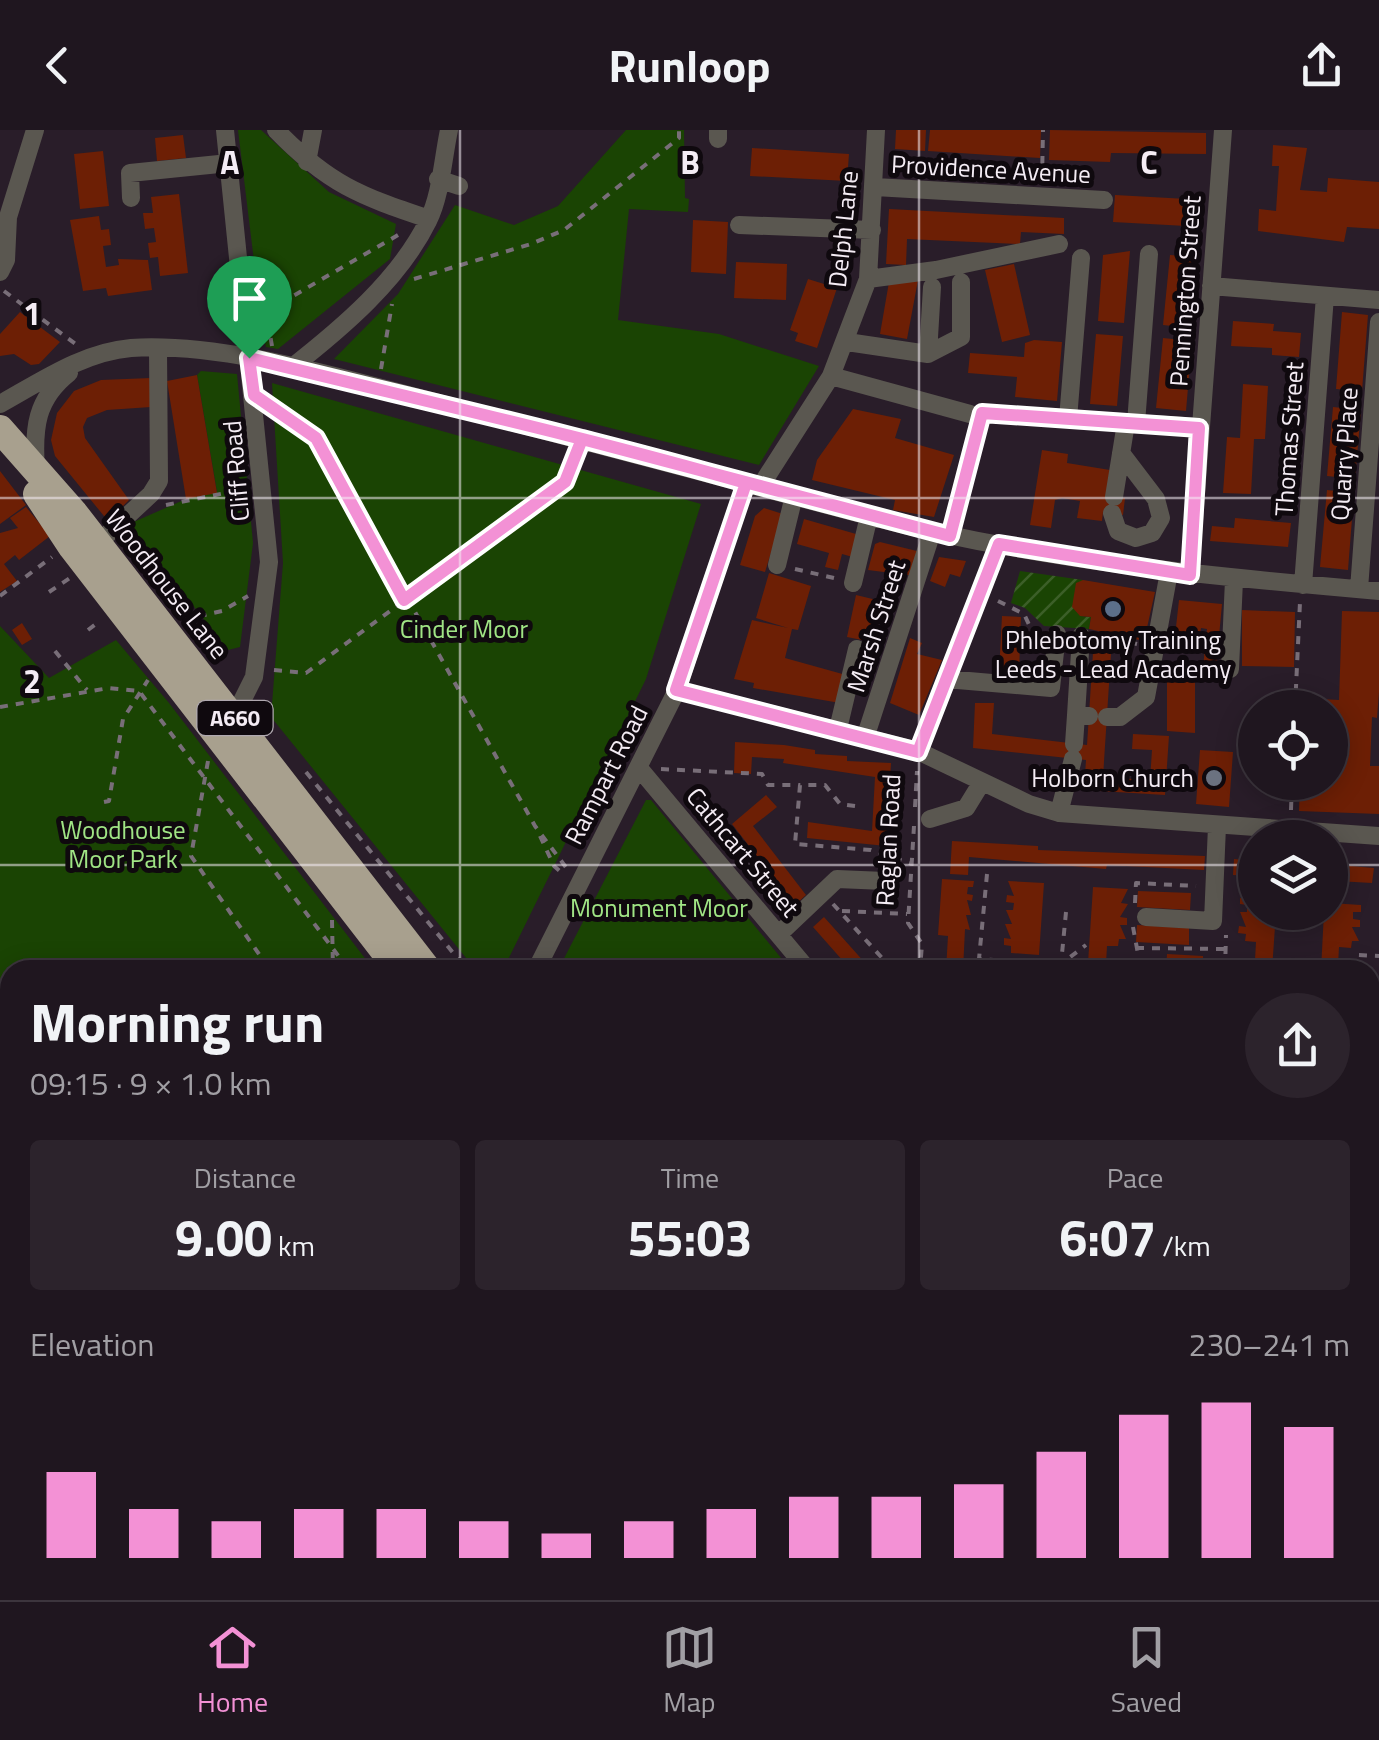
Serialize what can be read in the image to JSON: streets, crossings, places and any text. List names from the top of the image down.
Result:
{
  "streets": {
    "highway": ["Woodhouse Lane", "A660"],
    "street": [
      "Providence Avenue",
      "Delph Lane",
      "Pennington Street",
      "Thomas Street",
      "Quarry Place",
      "Cliff Road",
      "Marsh Street",
      "Rampart Road",
      "Raglan Road",
      "Cathcart Street"
    ]
  },
  "crossings": [
    ["Providence Avenue", "Delph Lane"],
    ["Delph Lane", "Rampart Road"],
    ["Cliff Road", "Woodhouse Lane"],
    ["Rampart Road", "Cathcart Street"]
  ],
  "parks": ["Cinder Moor", "Woodhouse Moor Park", "Monument Moor"],
  "places": ["Phlebotomy Training Leeds - Lead Academy", "Holborn Church"],
  "page": {
    "header": "Runloop",
    "heading": ["Morning run", "09:15 · 9 × 1.0 km"],
    "stats": [
      ["Distance", "9.00 km"],
      ["Time", "55:03"],
      ["Pace", "6:07 /km"]
    ],
    "chart": ["Elevation", "230–241 m"],
    "tabs": ["Home", "Map", "Saved"]
  },
  "grid": {
    "columns": ["A", "B", "C"],
    "rows": ["1", "2"]
  }
}
